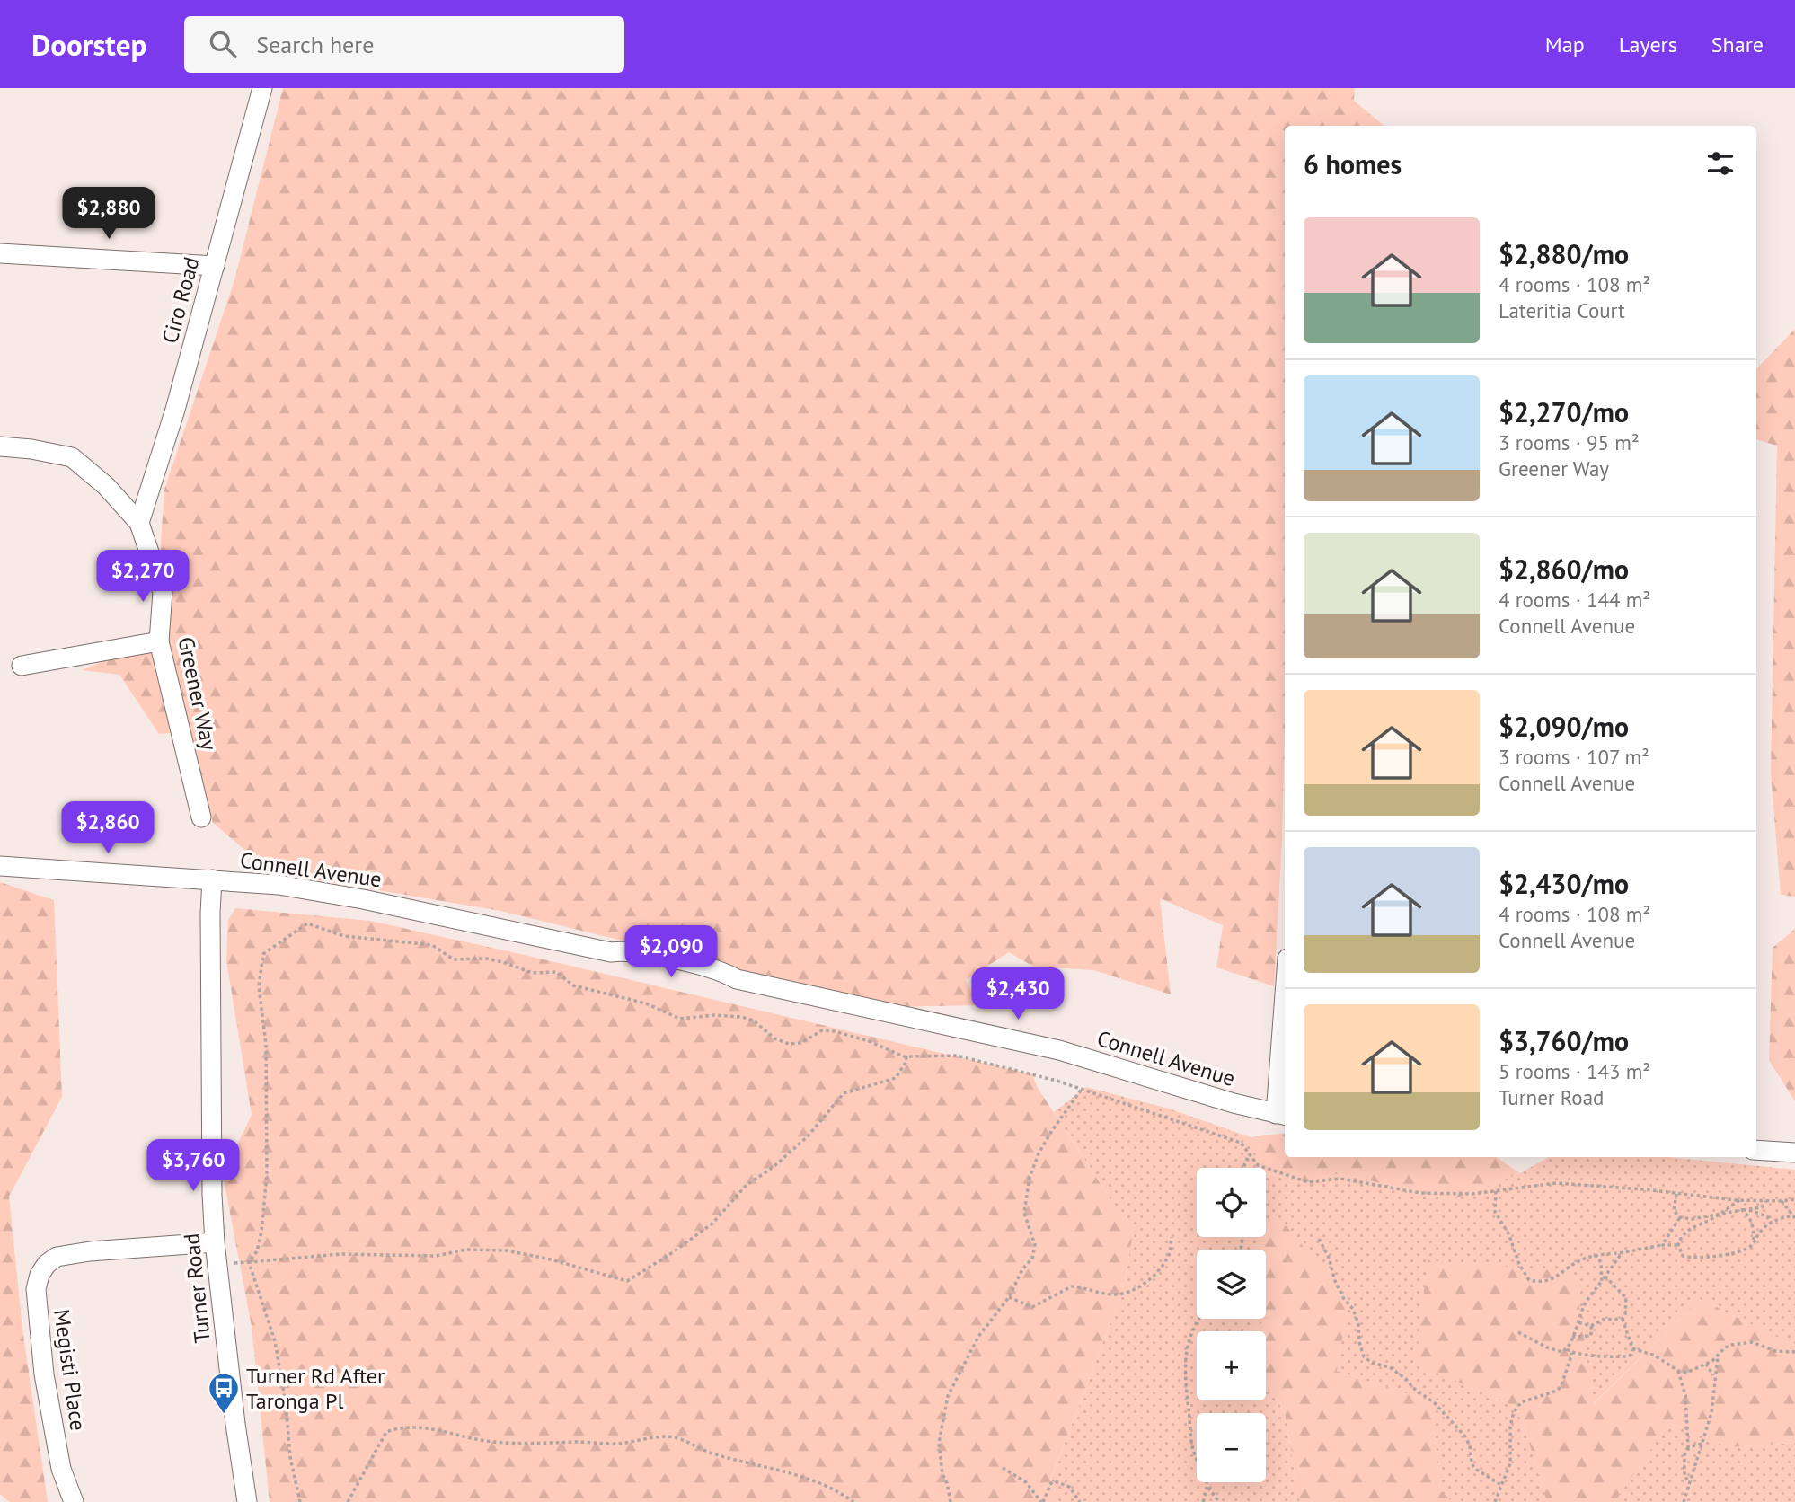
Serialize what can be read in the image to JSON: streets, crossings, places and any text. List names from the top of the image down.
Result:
{
  "streets": {
    "street": [
      "Ciro Road",
      "Greener Way",
      "Connell Avenue",
      "Turner Road",
      "Megisti Place"
    ]
  },
  "crossings": [
    ["Ciro Road", "Greener Way"],
    ["Connell Avenue", "Turner Road"],
    ["Turner Road", "Megisti Place"]
  ],
  "places": {
    "bus stop": ["Turner Rd After Taronga Pl"]
  },
  "page": {
    "header": "Doorstep",
    "search": "Search here",
    "nav": ["Map", "Layers", "Share"],
    "heading": "6 homes",
    "price": [
      "$2,880",
      "$2,270",
      "$2,860",
      "$2,090",
      "$2,430",
      "$3,760"
    ],
    "list": [
      {
        "name": "$2,880/mo",
        "note": "4 rooms · 108 m² · Lateritia Court"
      },
      {
        "name": "$2,270/mo",
        "note": "3 rooms · 95 m² · Greener Way"
      },
      {
        "name": "$2,860/mo",
        "note": "4 rooms · 144 m² · Connell Avenue"
      },
      {
        "name": "$2,090/mo",
        "note": "3 rooms · 107 m² · Connell Avenue"
      },
      {
        "name": "$2,430/mo",
        "note": "4 rooms · 108 m² · Connell Avenue"
      },
      {
        "name": "$3,760/mo",
        "note": "5 rooms · 143 m² · Turner Road"
      }
    ],
    "map_buttons": ["+", "−"]
  }
}
